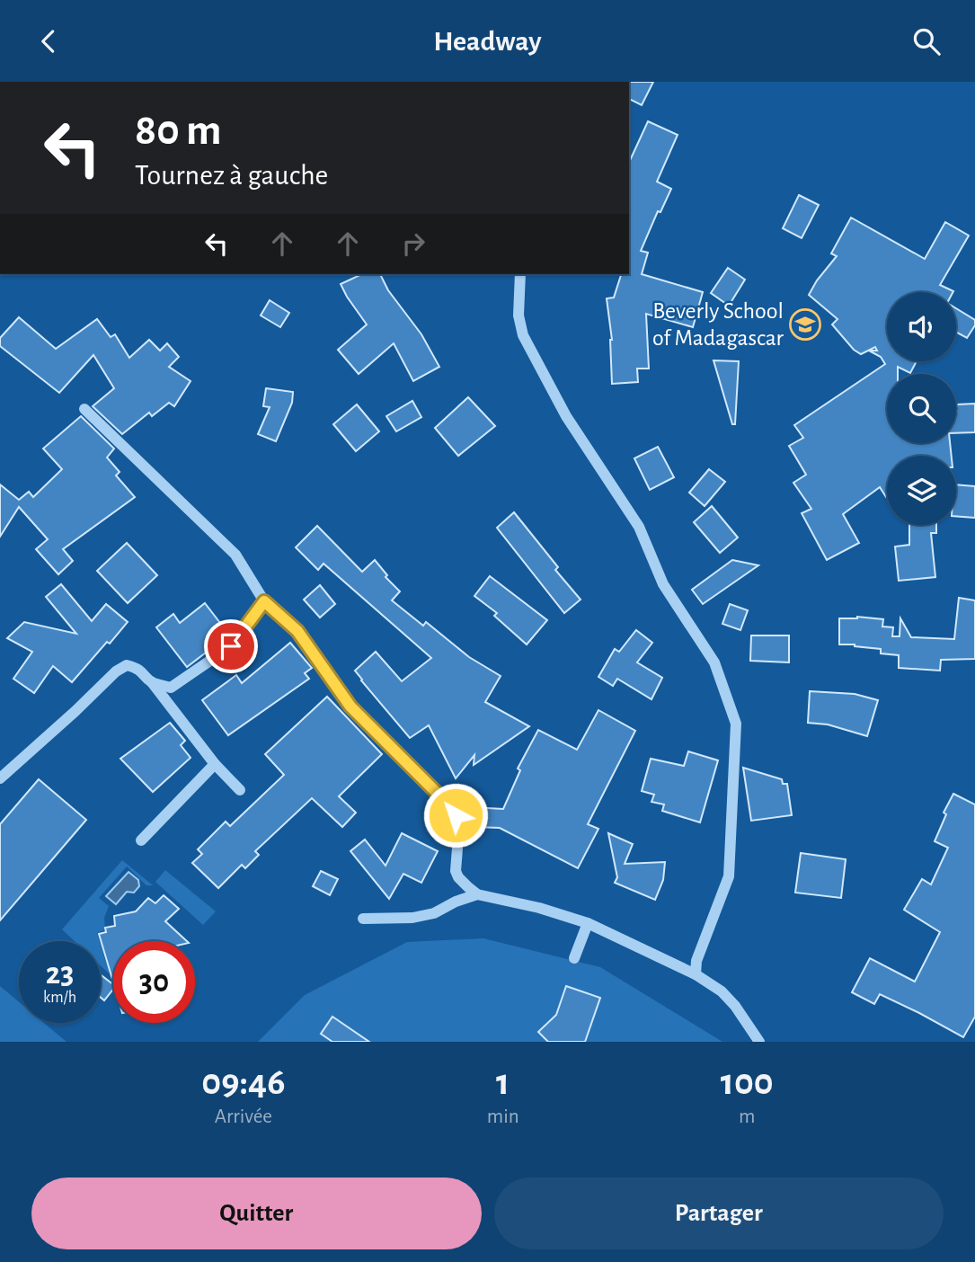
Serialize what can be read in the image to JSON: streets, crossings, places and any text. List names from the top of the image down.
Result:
{
  "places": {
    "school or university": ["Beverly School of Madagascar"]
  },
  "page": {
    "header": "Headway",
    "turn": ["80 m", "Tournez à gauche"],
    "speed": "23 km/h",
    "limit": "30",
    "eta": [
      "09:46",
      "Arrivée",
      "1",
      "min",
      "100",
      "m"
    ],
    "buttons": ["Quitter", "Partager"]
  }
}
